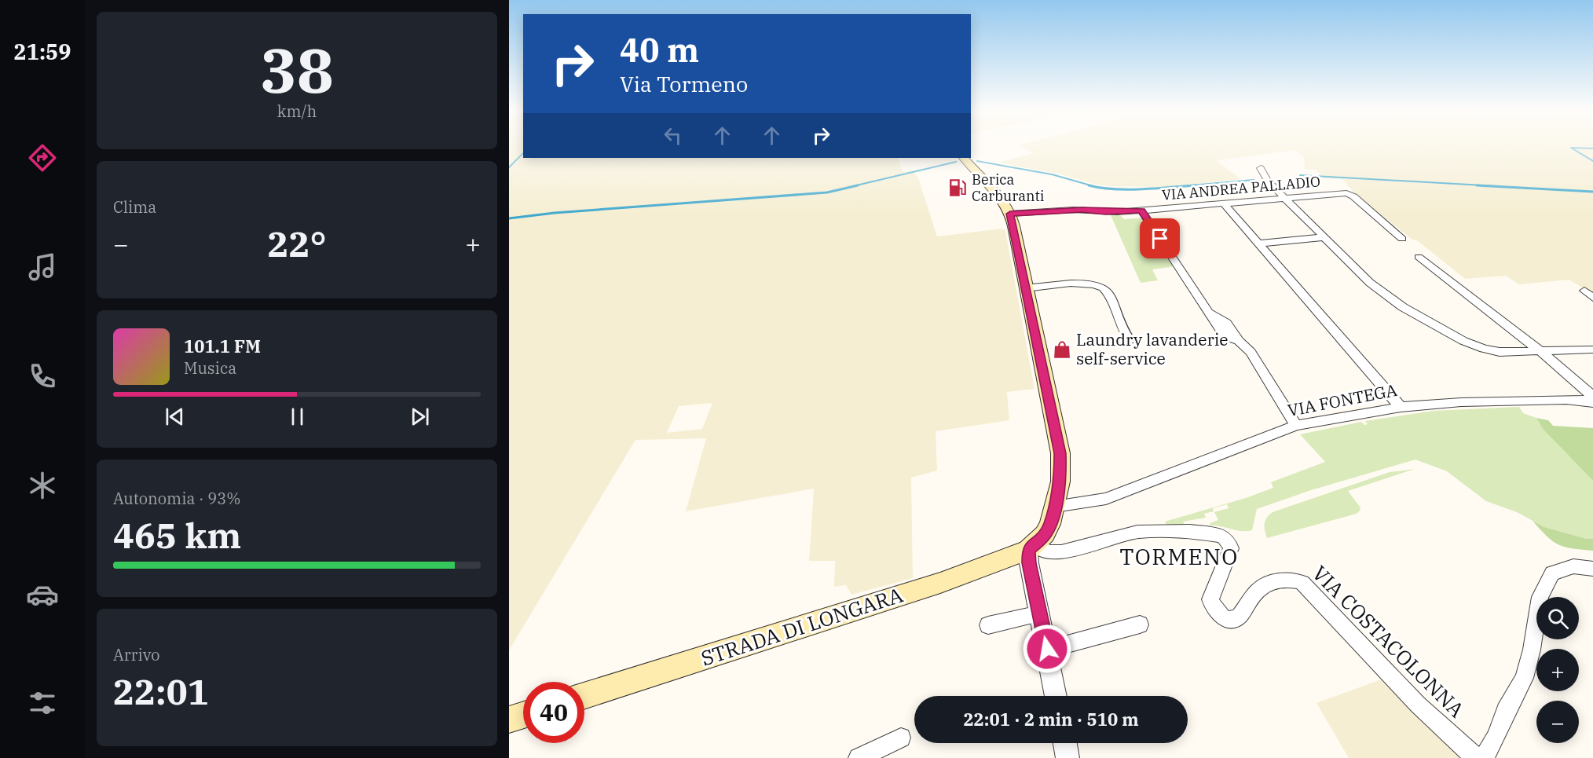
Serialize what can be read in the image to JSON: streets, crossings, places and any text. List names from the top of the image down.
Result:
{
  "streets": {
    "main road": ["STRADA DI LONGARA"],
    "street": ["VIA ANDREA PALLADIO", "VIA FONTEGA", "VIA COSTACOLONNA"]
  },
  "crossings": [
    ["STRADA DI LONGARA", "VIA COSTACOLONNA"]
  ],
  "districts": ["TORMENO"],
  "places": {
    "fuel station": ["Berica Carburanti"],
    "shop": ["Laundry lavanderie self-service"]
  },
  "page": {
    "tabs": "21:59",
    "tile": [
      ["38", "km/h"],
      "Clima",
      ["Autonomia · 93%", "465 km"],
      ["Arrivo", "22:01"]
    ],
    "turn": ["40 m", "Via Tormeno"],
    "heat": ["−", "22°", "+"],
    "song": ["101.1 FM", "Musica"],
    "map_buttons": ["+", "−"],
    "limit": "40",
    "trip": "22:01 · 2 min · 510 m"
  }
}
